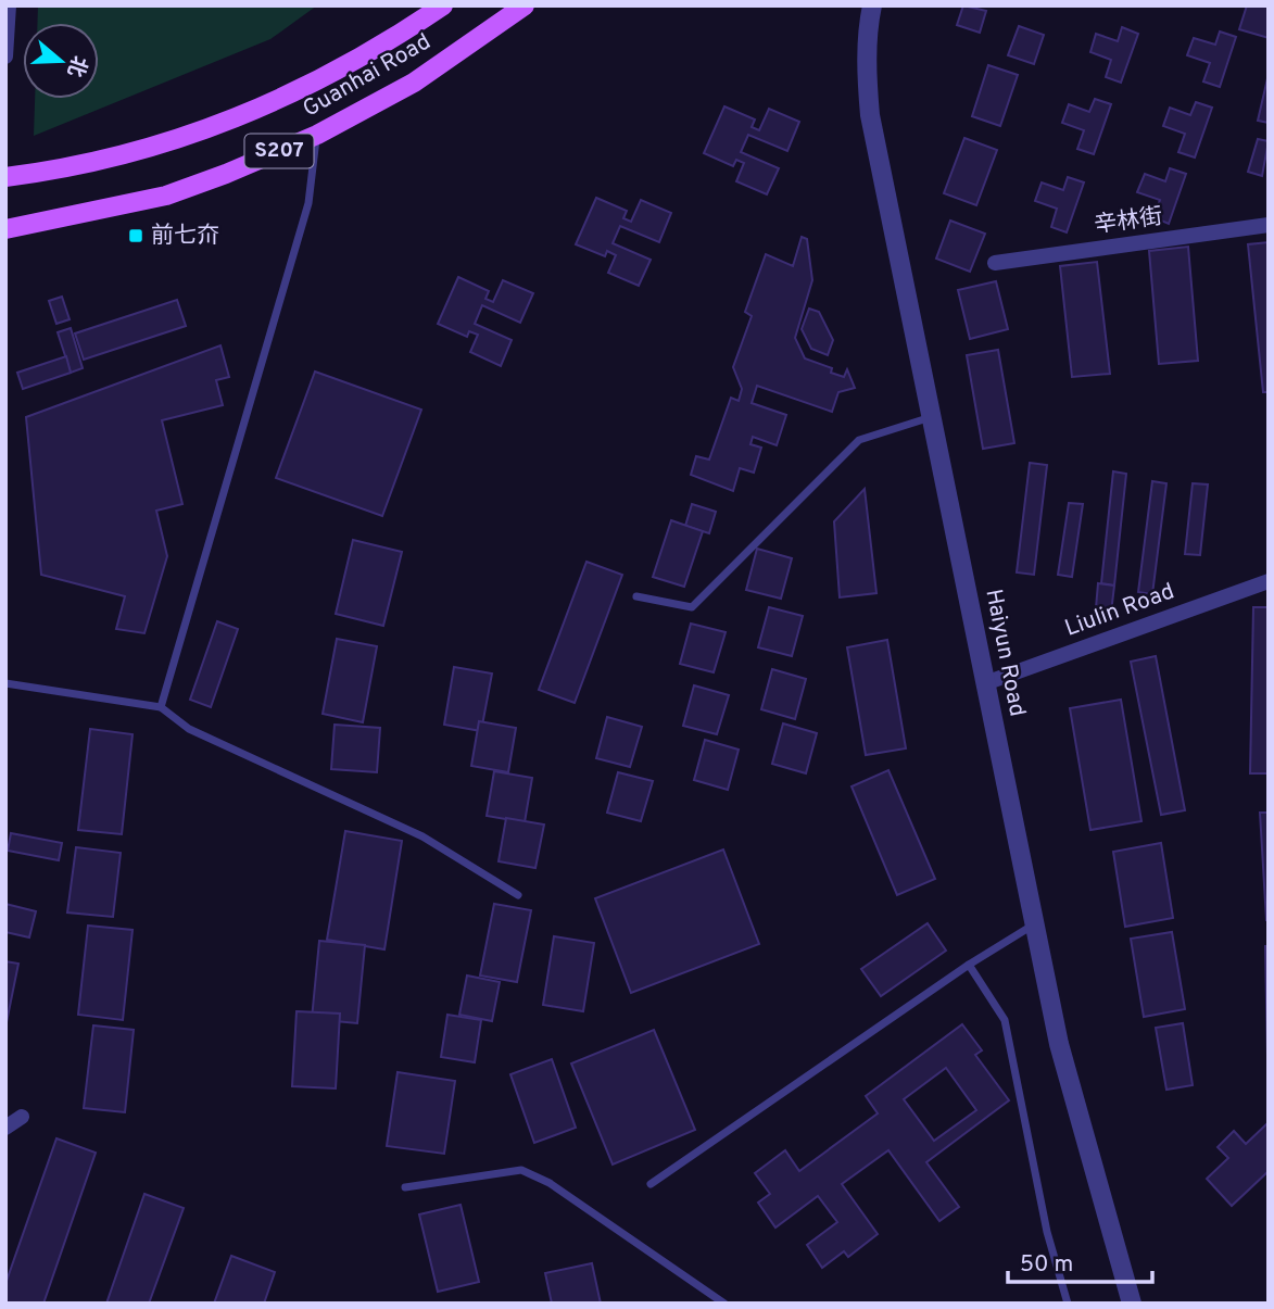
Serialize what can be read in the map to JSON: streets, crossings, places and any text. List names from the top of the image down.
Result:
{
  "streets": {
    "main road": ["Guanhai Road", "S207"],
    "street": ["辛林街", "Liulin Road", "Haiyun Road"]
  },
  "crossings": [
    ["Liulin Road", "Haiyun Road"]
  ],
  "places": {
    "transit": ["前七夼"]
  },
  "scale_bar": "50 m",
  "north": "right"
}
